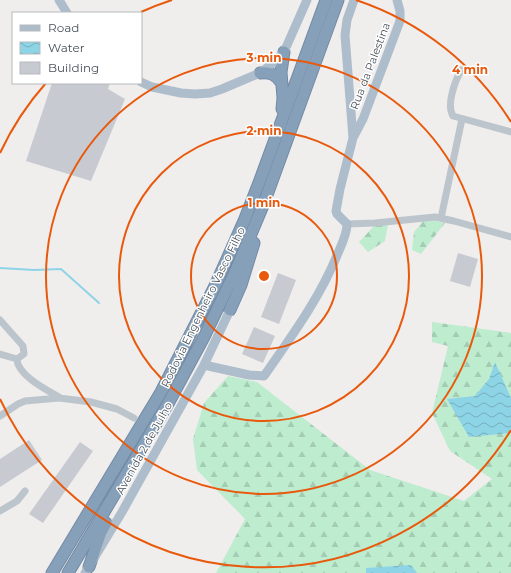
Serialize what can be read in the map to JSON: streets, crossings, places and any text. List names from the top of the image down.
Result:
{
  "streets": {
    "highway": ["Rodovia Engenheiro Vasco Filho"],
    "main road": ["Rua da Palestina", "Avenida 2 de Julho"]
  },
  "legend": ["Road", "Water", "Building"],
  "rings": [
    "3 min",
    "4 min",
    "2 min",
    "1 min"
  ]
}
